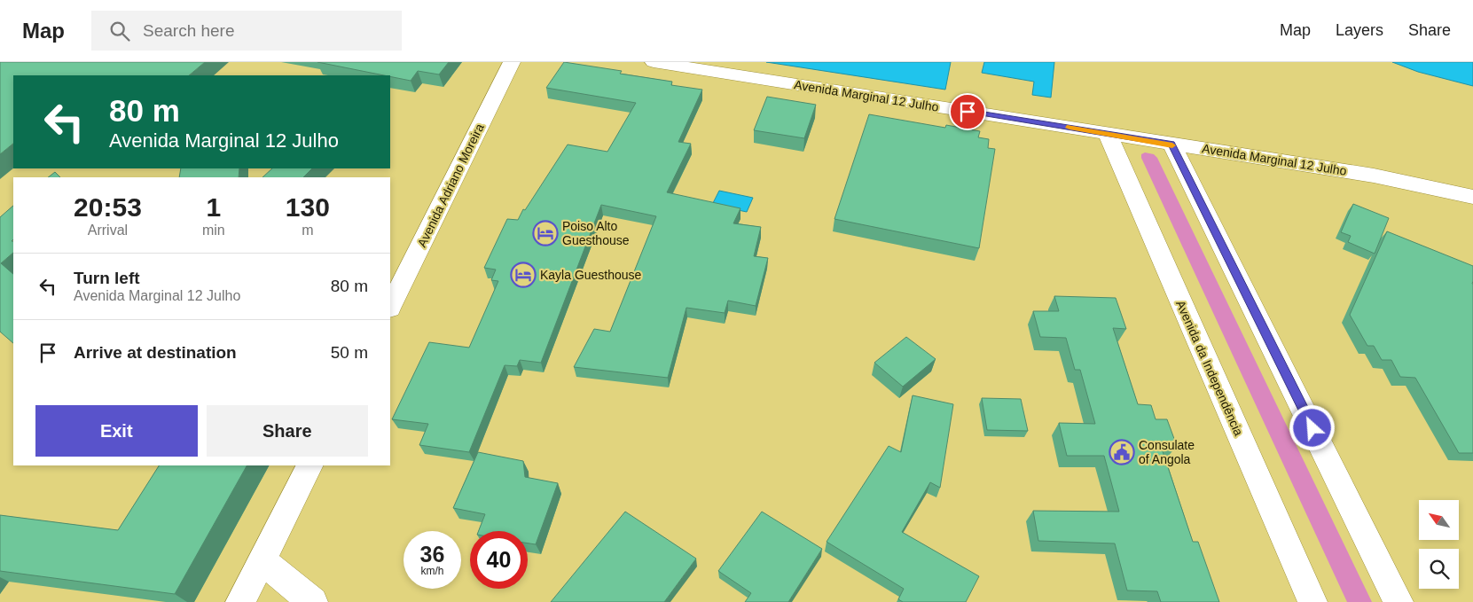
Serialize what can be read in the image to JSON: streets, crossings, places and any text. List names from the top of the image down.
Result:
{
  "streets": {
    "street": ["Avenida Marginal 12 Julho", "Avenida Adriano Moreira", "Avenida da Independência"]
  },
  "crossings": [
    ["Avenida Marginal 12 Julho", "Avenida da Independência"]
  ],
  "places": {
    "hotel": ["Poiso Alto Guesthouse", "Kayla Guesthouse"],
    "public building": ["Consulate of Angola"]
  },
  "north": "top left",
  "page": {
    "header": "Map",
    "search": "Search here",
    "nav": ["Map", "Layers", "Share"],
    "turn": ["80 m", "Avenida Marginal 12 Julho"],
    "eta": [
      "20:53",
      "Arrival",
      "1",
      "min",
      "130",
      "m"
    ],
    "list": [
      {
        "name": "Turn left",
        "note": "Avenida Marginal 12 Julho",
        "value": "80 m"
      },
      {
        "name": "Arrive at destination",
        "value": "50 m"
      }
    ],
    "buttons": ["Exit", "Share"],
    "speed": "36 km/h",
    "limit": "40"
  }
}
